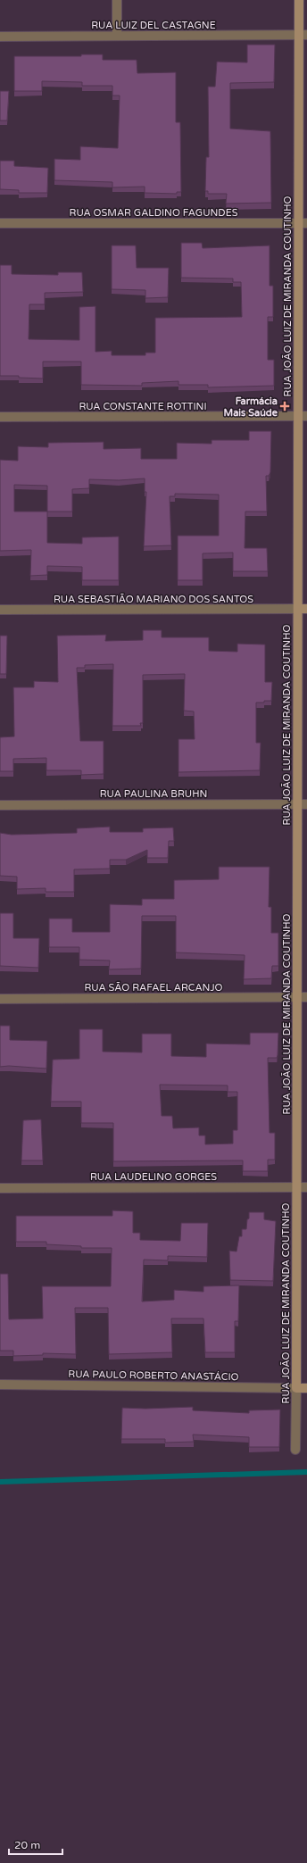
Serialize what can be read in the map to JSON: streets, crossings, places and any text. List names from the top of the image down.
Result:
{
  "streets": {
    "street": [
      "RUA LUIZ DEL CASTAGNE",
      "RUA OSMAR GALDINO FAGUNDES",
      "RUA JOÃO LUIZ DE MIRANDA COUTINHO",
      "RUA CONSTANTE ROTTINI",
      "RUA SEBASTIÃO MARIANO DOS SANTOS",
      "RUA PAULINA BRUHN",
      "RUA SÃO RAFAEL ARCANJO",
      "RUA LAUDELINO GORGES",
      "RUA PAULO ROBERTO ANASTÁCIO"
    ]
  },
  "crossings": [
    ["RUA LUIZ DEL CASTAGNE", "RUA JOÃO LUIZ DE MIRANDA COUTINHO"],
    ["RUA OSMAR GALDINO FAGUNDES", "RUA JOÃO LUIZ DE MIRANDA COUTINHO"],
    ["RUA JOÃO LUIZ DE MIRANDA COUTINHO", "RUA CONSTANTE ROTTINI"],
    ["RUA JOÃO LUIZ DE MIRANDA COUTINHO", "RUA SEBASTIÃO MARIANO DOS SANTOS"],
    ["RUA JOÃO LUIZ DE MIRANDA COUTINHO", "RUA PAULINA BRUHN"],
    ["RUA JOÃO LUIZ DE MIRANDA COUTINHO", "RUA SÃO RAFAEL ARCANJO"],
    ["RUA JOÃO LUIZ DE MIRANDA COUTINHO", "RUA LAUDELINO GORGES"],
    ["RUA JOÃO LUIZ DE MIRANDA COUTINHO", "RUA PAULO ROBERTO ANASTÁCIO"]
  ],
  "places": {
    "health": ["Farmácia Mais Saúde"]
  },
  "scale_bar": "20 m"
}
